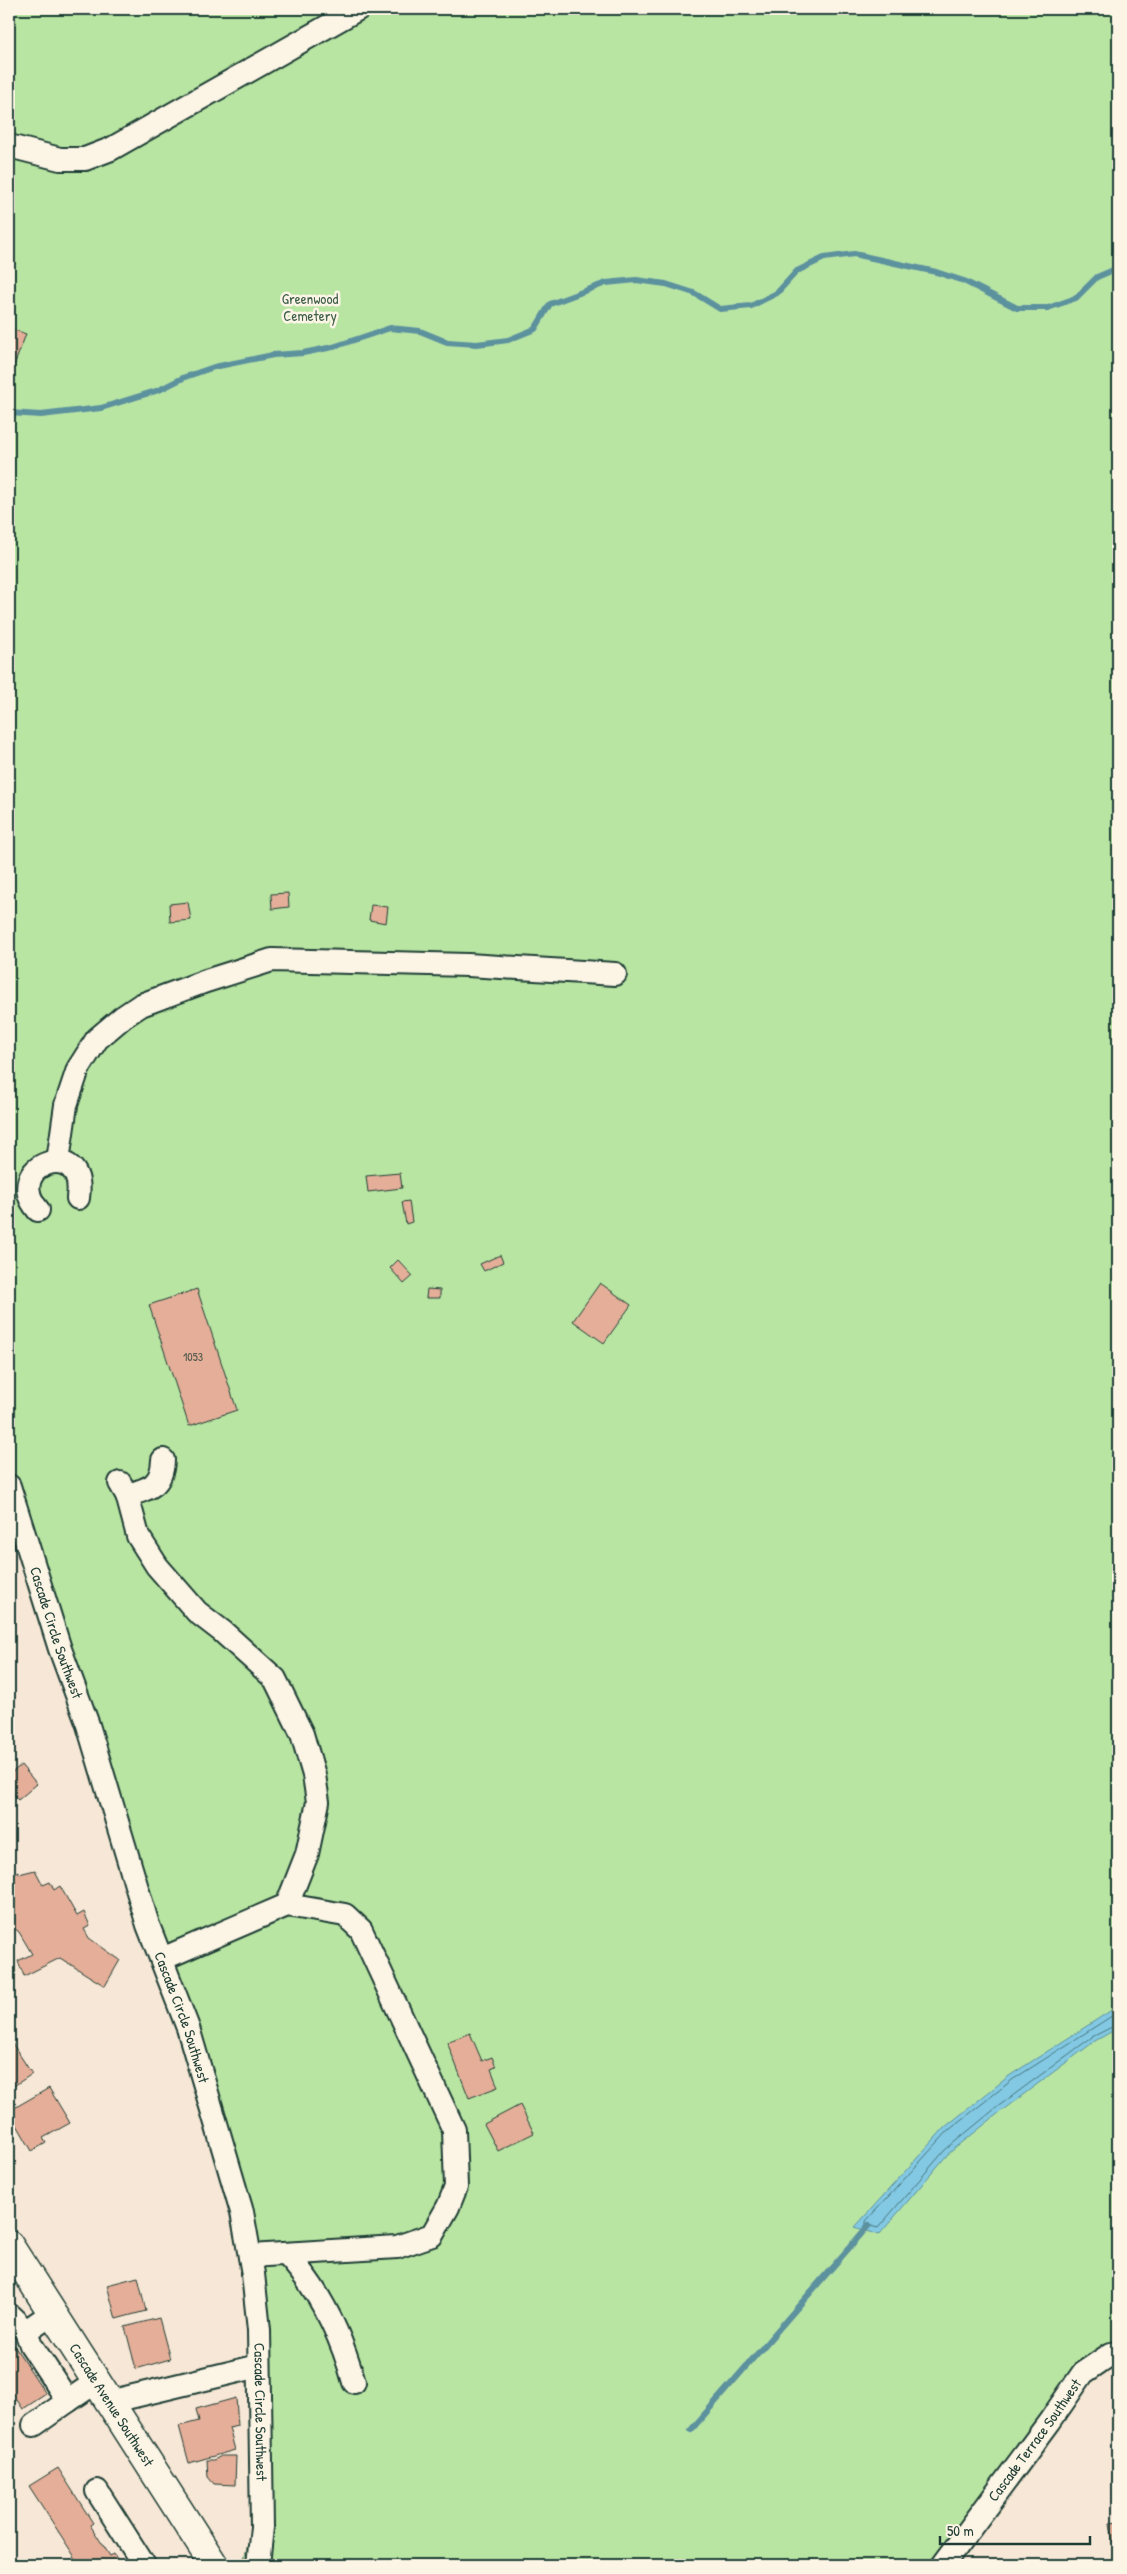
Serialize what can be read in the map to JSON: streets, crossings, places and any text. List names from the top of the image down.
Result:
{
  "streets": {
    "main road": ["Cascade Avenue Southwest"],
    "street": ["Cascade Circle Southwest", "Cascade Terrace Southwest"]
  },
  "parks": ["Greenwood Cemetery"],
  "house_numbers": ["1053"],
  "scale_bar": "50 m"
}
